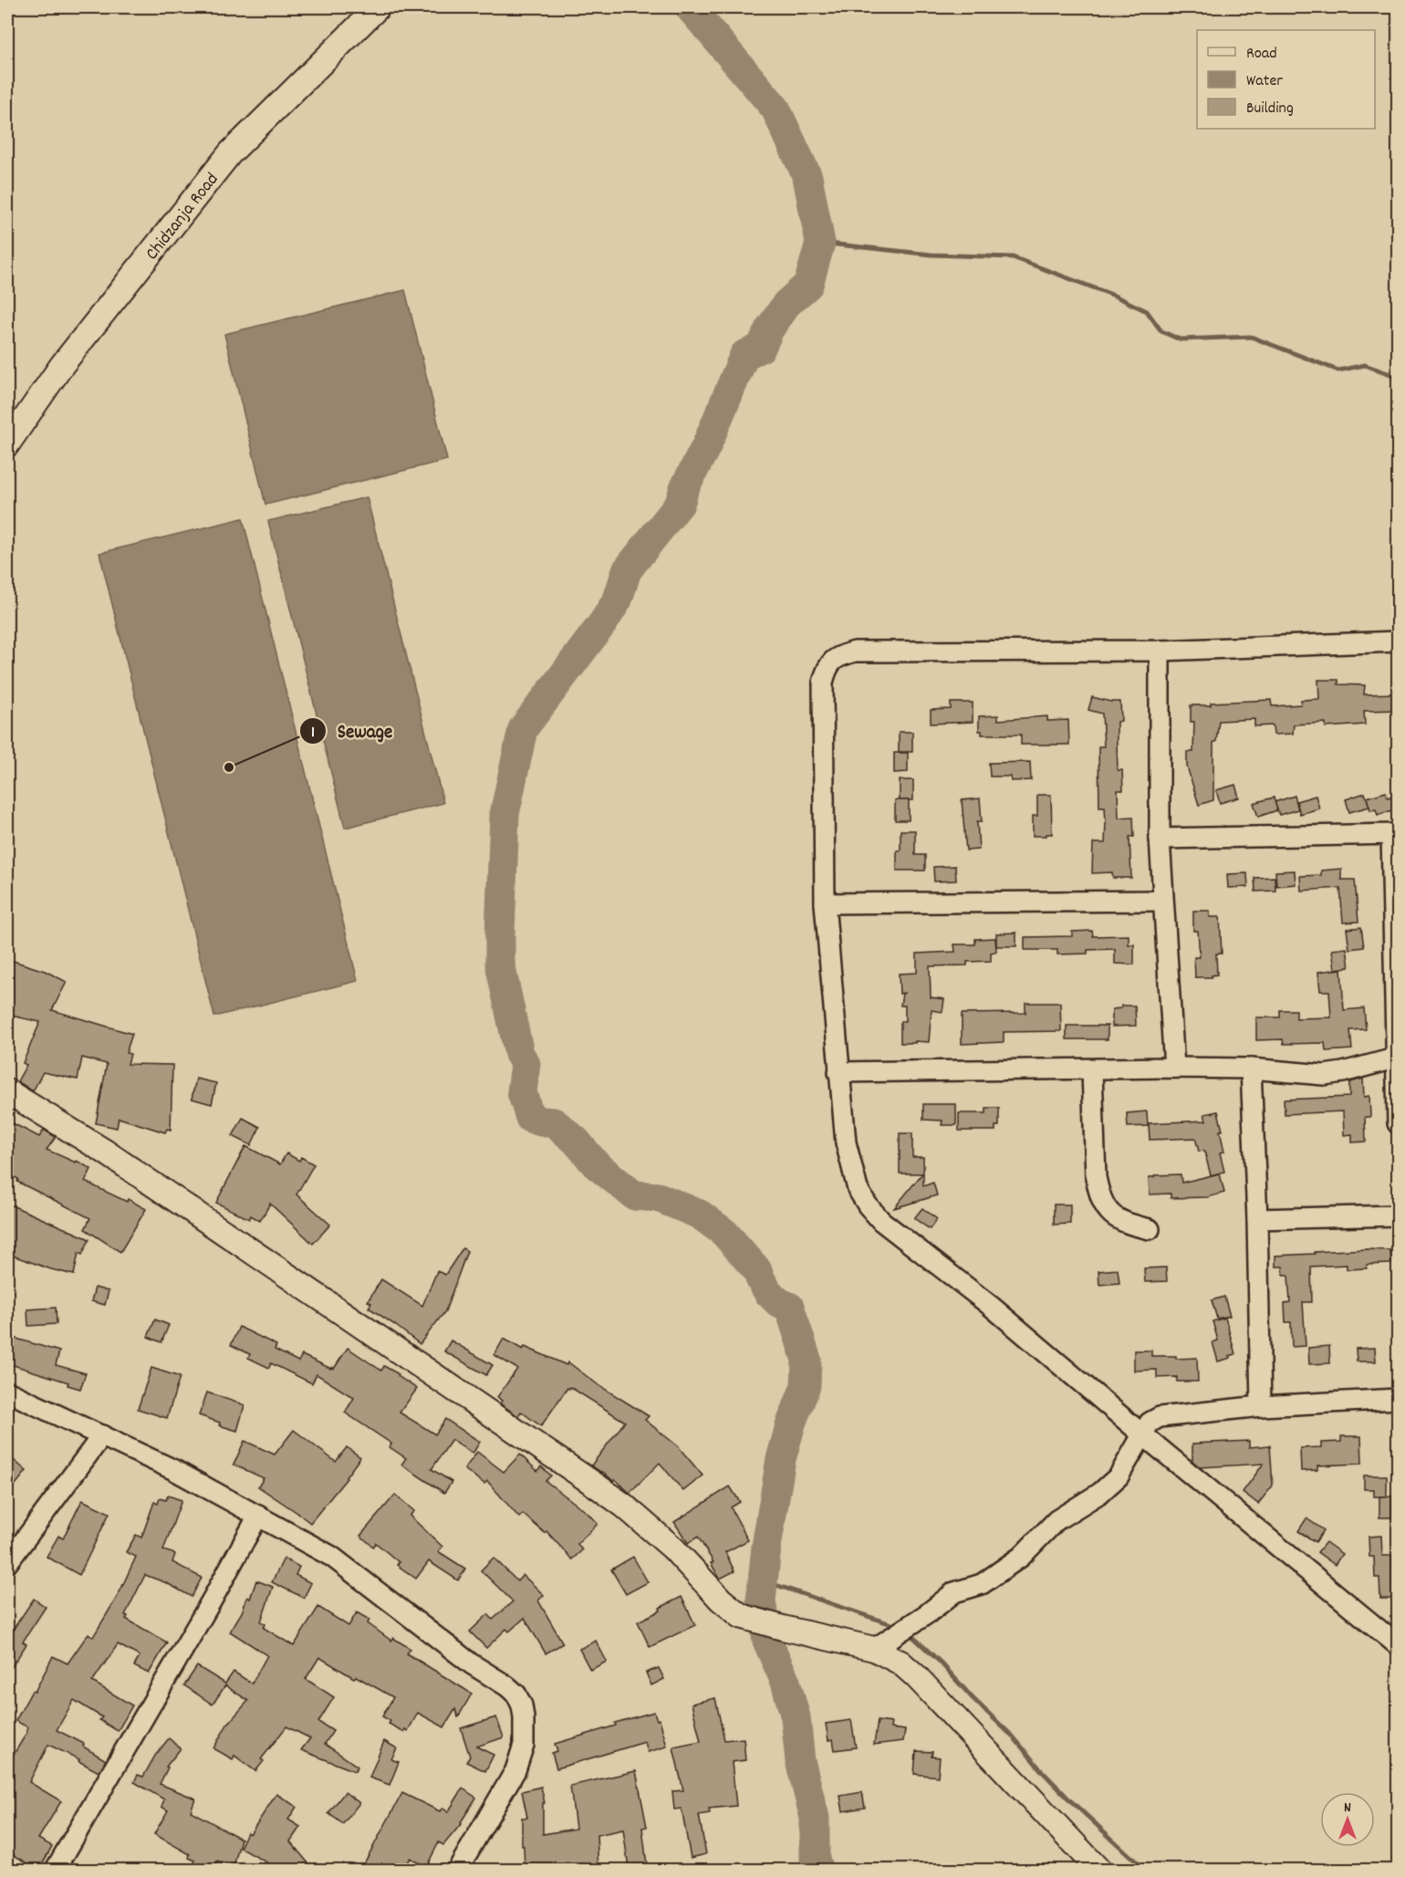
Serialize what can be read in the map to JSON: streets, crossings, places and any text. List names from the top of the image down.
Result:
{
  "streets": {
    "street": ["Chidzanja Road"]
  },
  "places": ["Sewage"],
  "legend": ["Road", "Water", "Building"],
  "north": "top"
}
